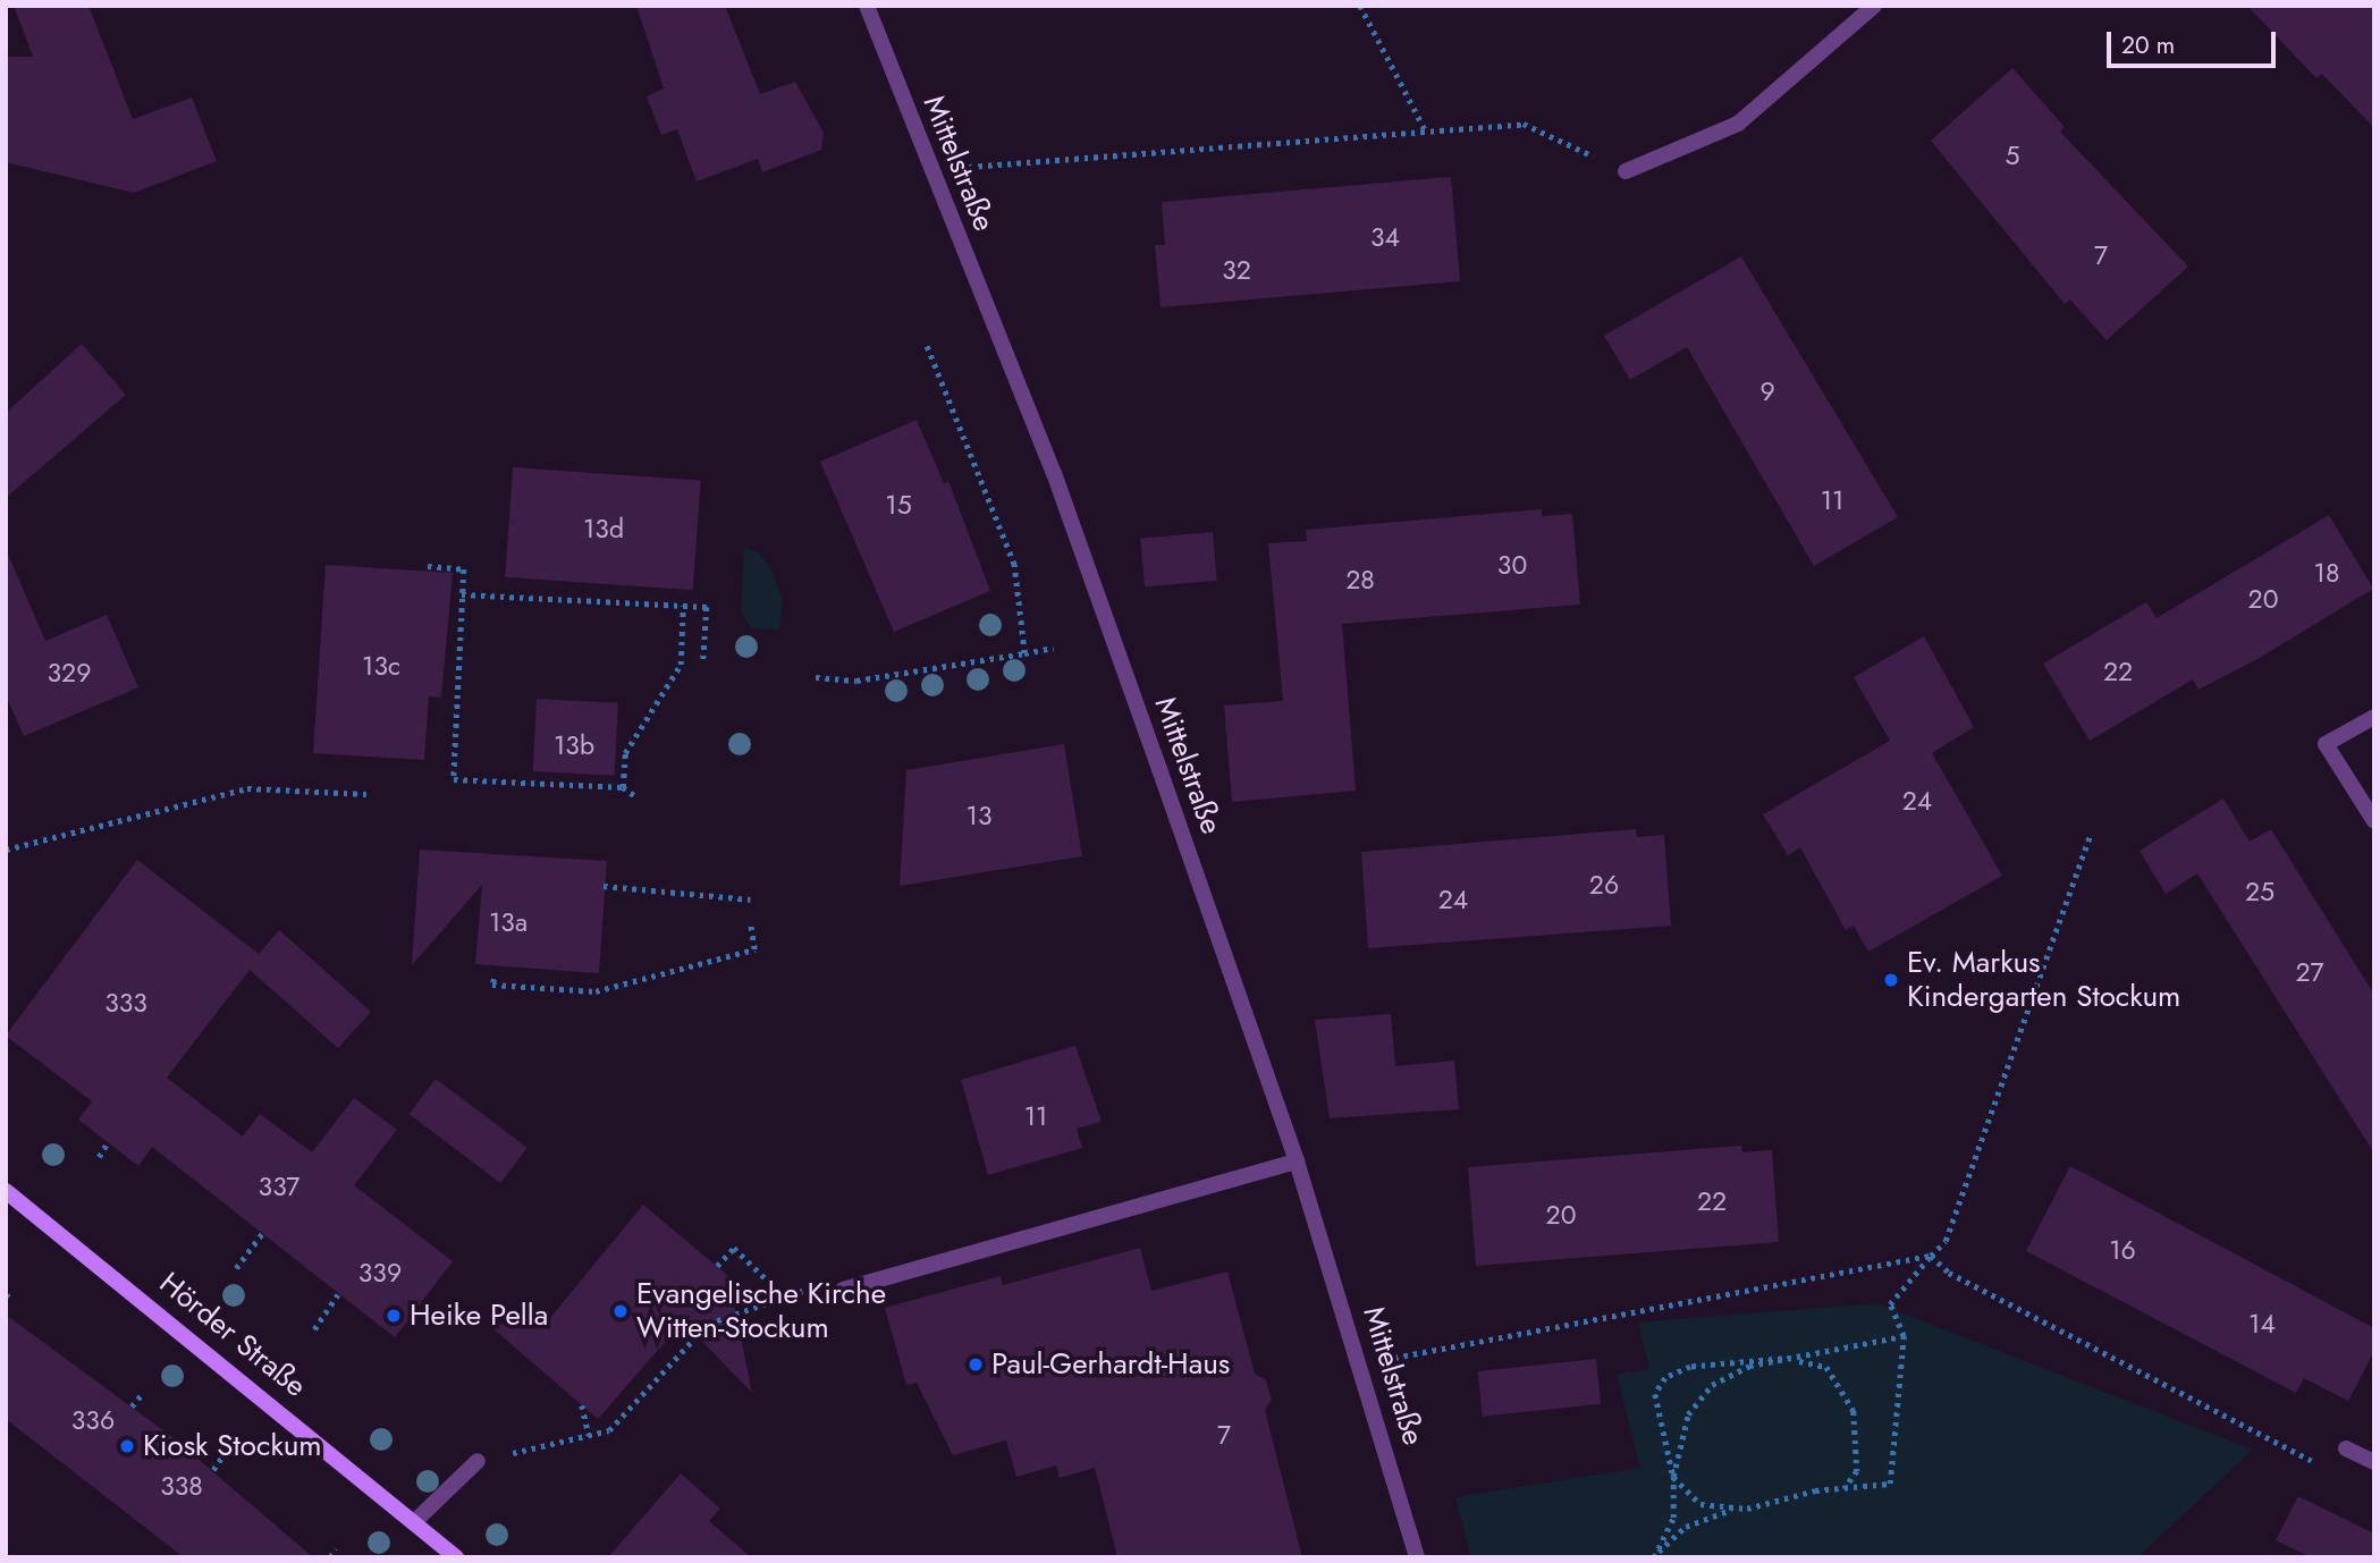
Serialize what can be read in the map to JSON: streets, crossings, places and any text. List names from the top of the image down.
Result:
{
  "streets": {
    "main road": ["Hörder Straße"],
    "street": ["Mittelstraße"]
  },
  "places": [
    "Ev. Markus Kindergarten Stockum",
    "Evangelische Kirche Witten-Stockum",
    "Heike Pella",
    "Paul-Gerhardt-Haus",
    "Kiosk Stockum"
  ],
  "house_numbers": [
    "5",
    "34",
    "7",
    "32",
    "9",
    "11",
    "15",
    "13d",
    "30",
    "18",
    "28",
    "20",
    "13c",
    "22",
    "329",
    "13b",
    "24",
    "13",
    "26",
    "25",
    "24",
    "13a",
    "27",
    "333",
    "11",
    "337",
    "22",
    "20",
    "16",
    "339",
    "14",
    "336",
    "7",
    "338"
  ],
  "scale_bar": "20 m"
}
